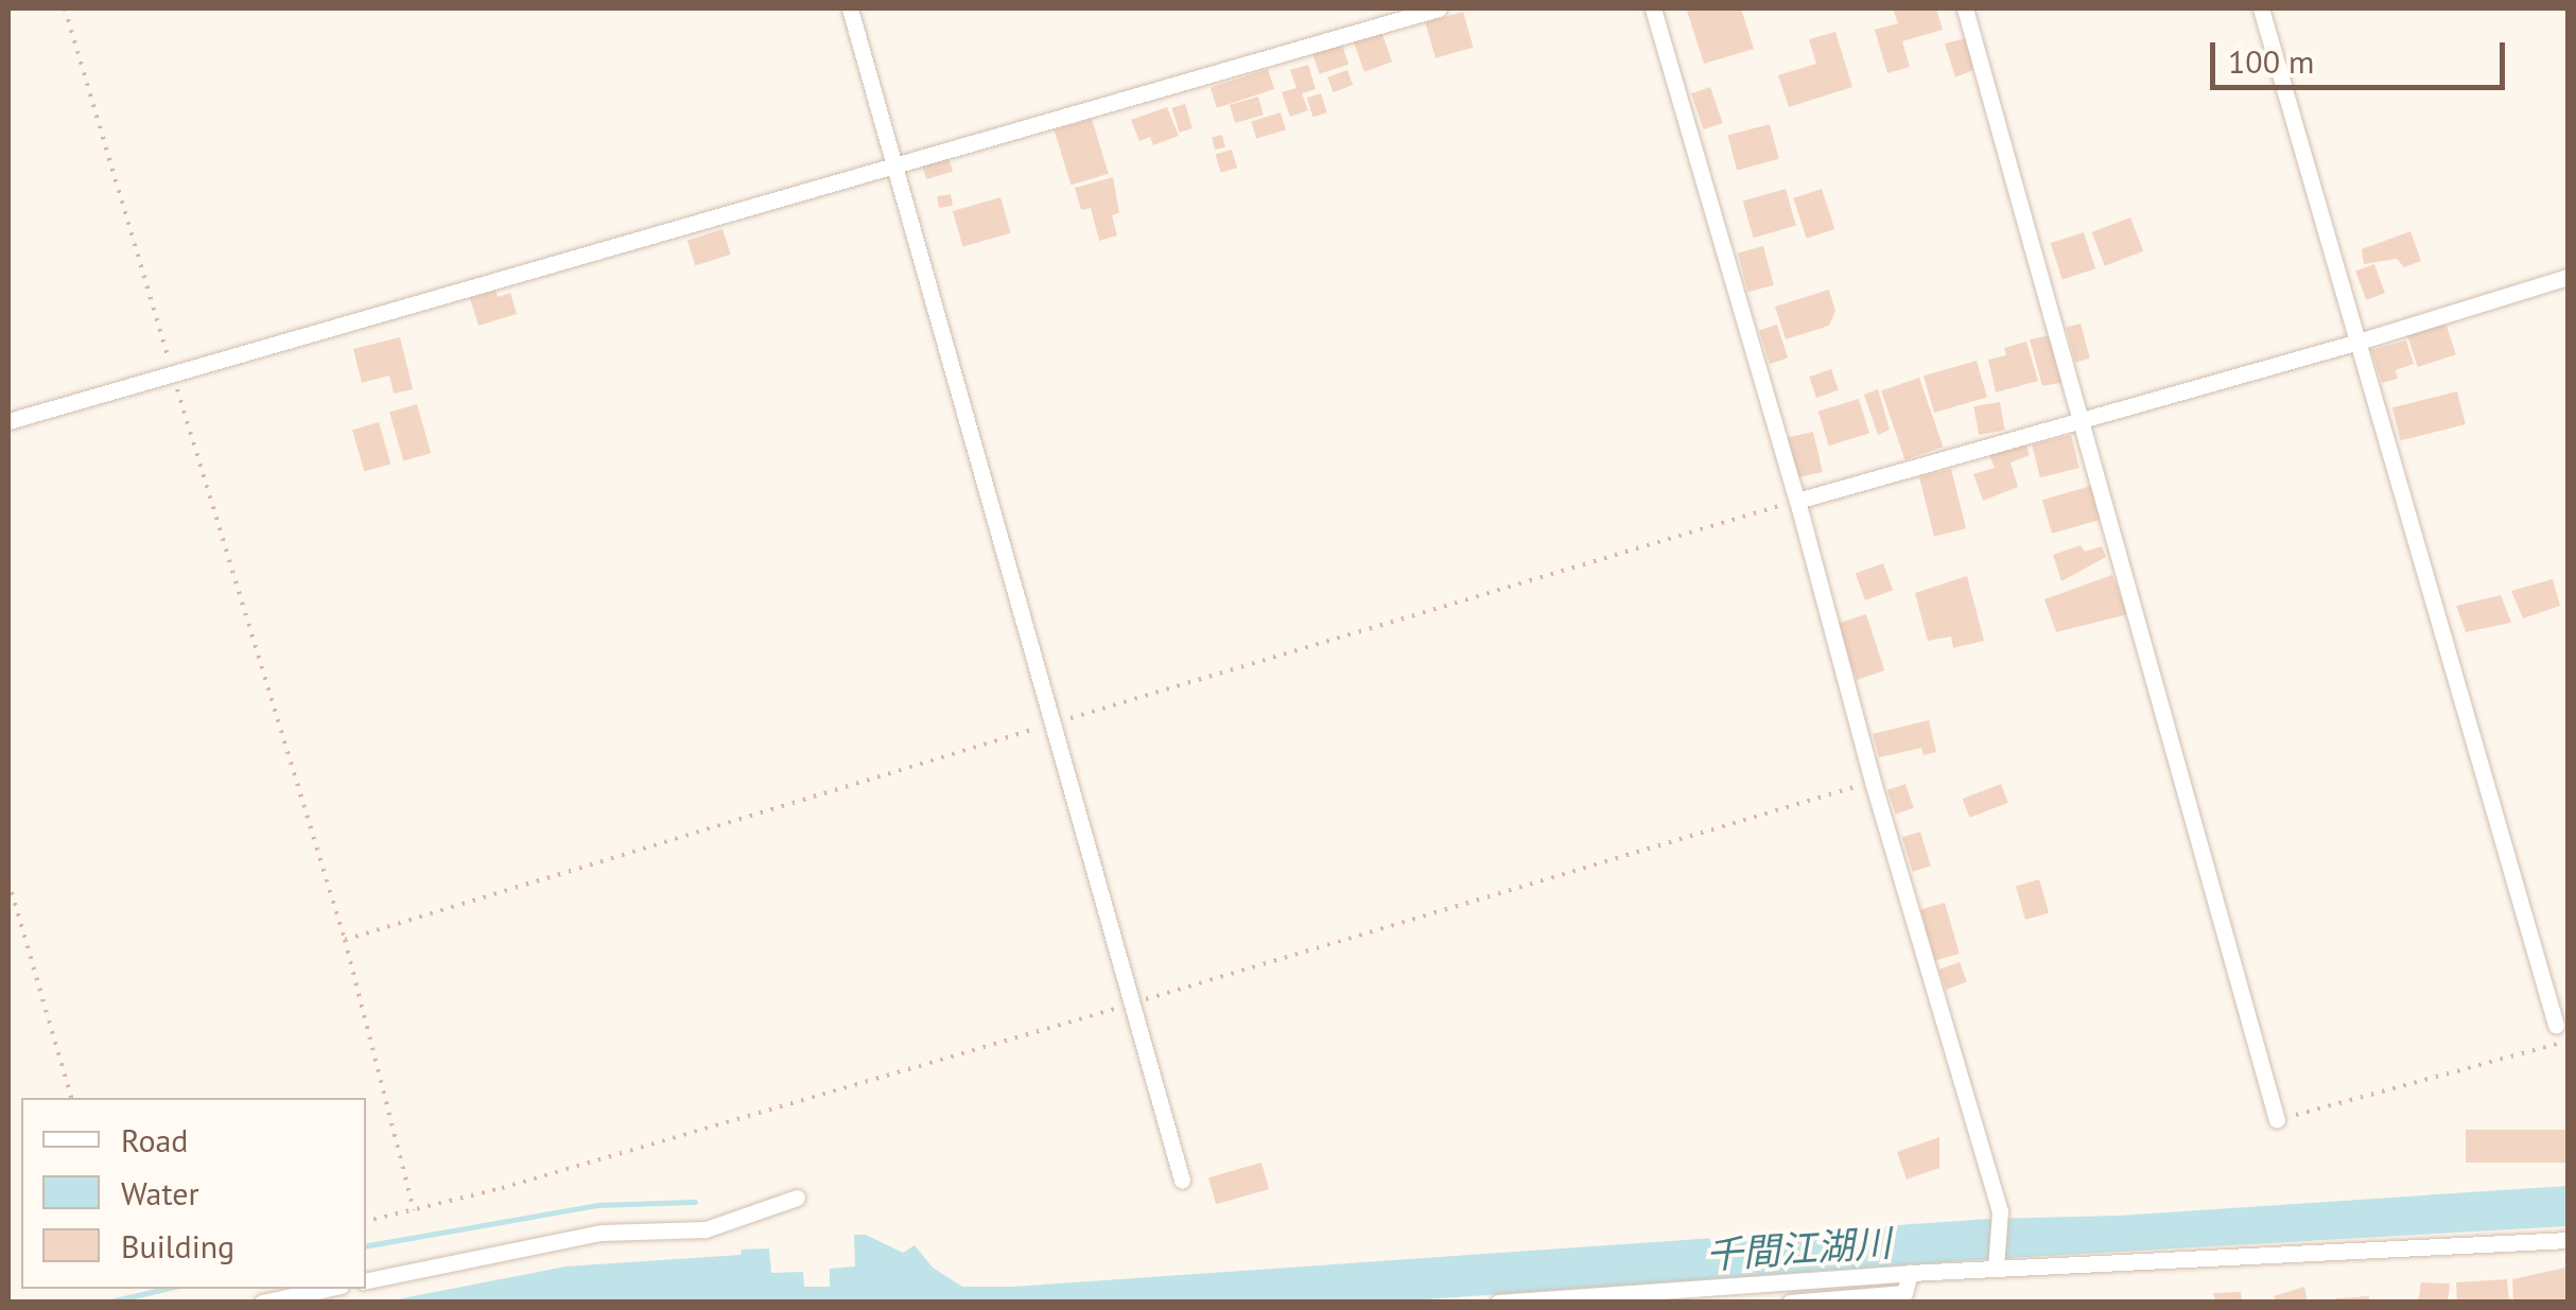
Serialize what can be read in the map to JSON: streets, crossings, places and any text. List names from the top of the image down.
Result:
{
  "water": ["千間江湖川"],
  "legend": ["Road", "Water", "Building"],
  "scale_bar": "100 m"
}
